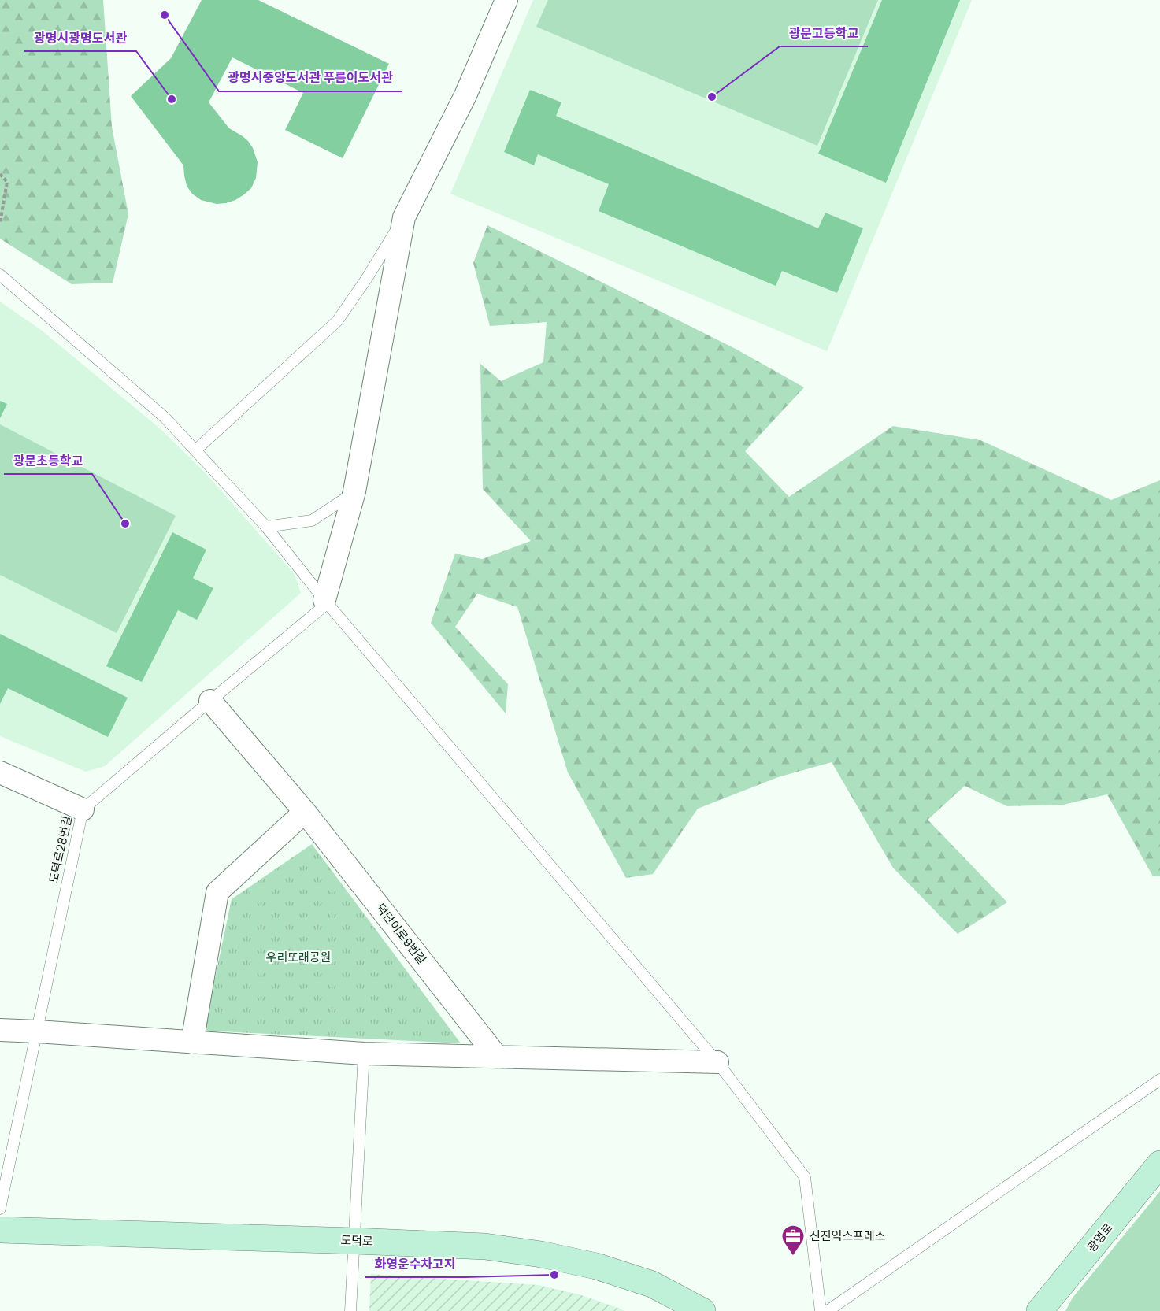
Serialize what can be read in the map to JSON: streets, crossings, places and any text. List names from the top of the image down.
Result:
{
  "streets": {
    "street": ["덕단이로9번길", "광명로", "도덕로"],
    "lane": ["도덕로28번길"]
  },
  "crossings": [
    ["도덕로28번길", "덕단이로9번길"]
  ],
  "parks": ["우리또래공원"],
  "places": {
    "other": [
      "광명시중앙도서관 푸름이도서관",
      "광문고등학교",
      "광명시광명도서관",
      "광문초등학교",
      "화영운수차고지"
    ],
    "office": ["신진익스프레스"]
  }
}
